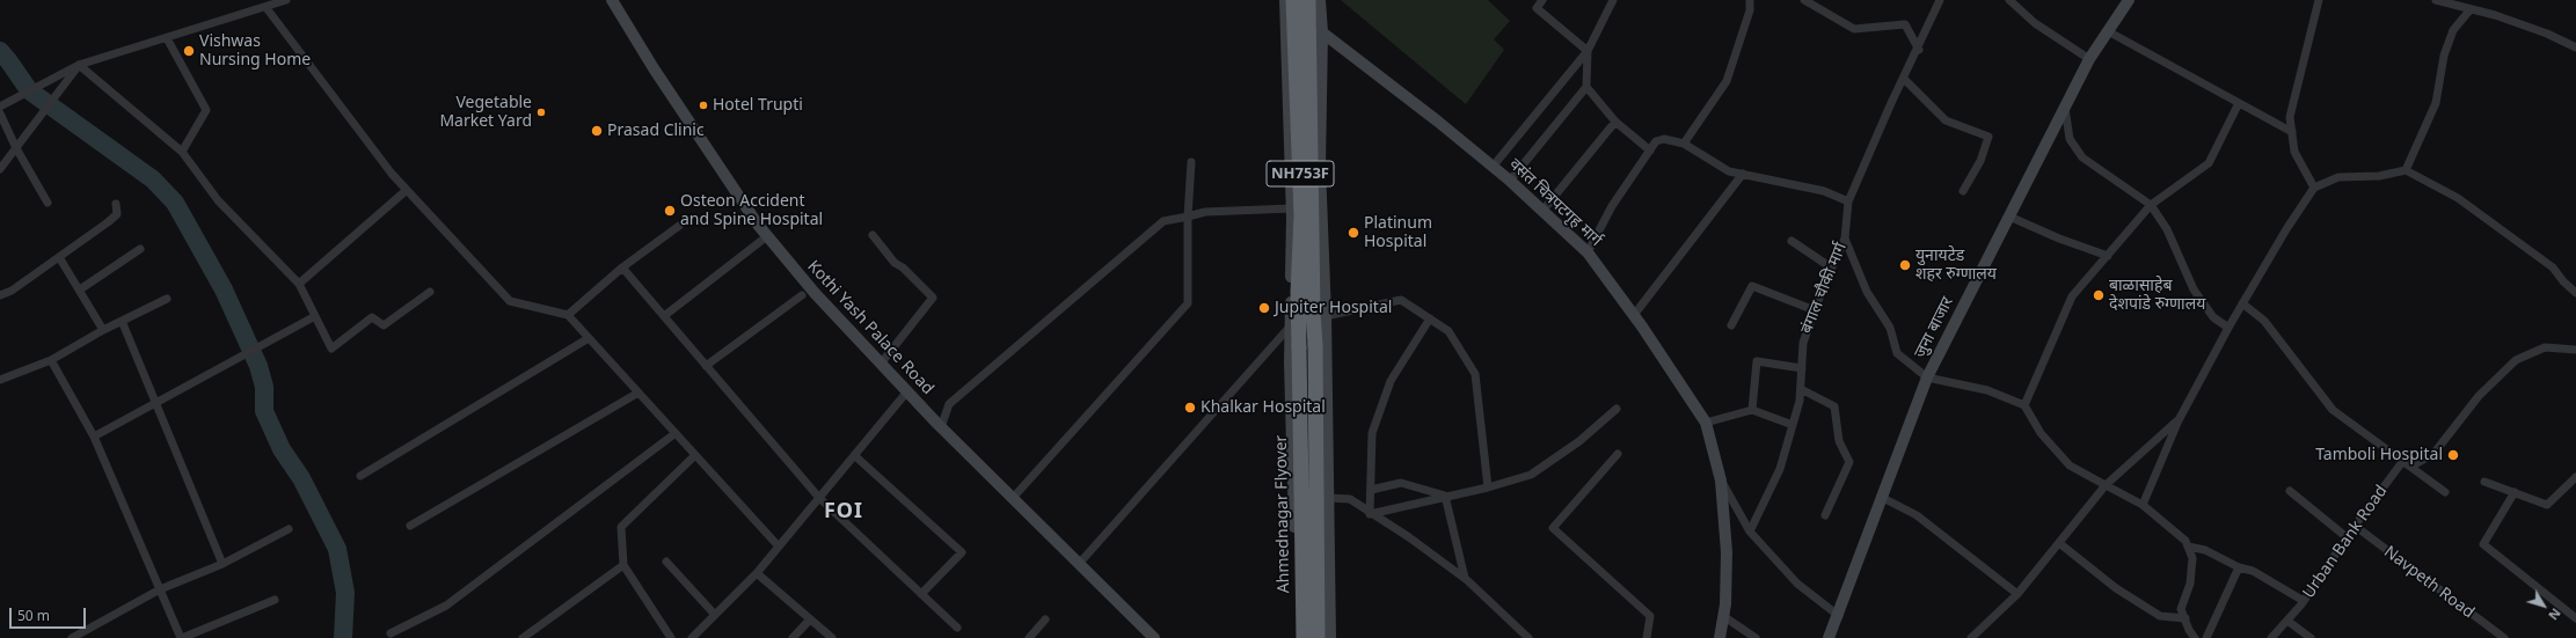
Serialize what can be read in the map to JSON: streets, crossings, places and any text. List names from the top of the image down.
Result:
{
  "streets": {
    "highway": ["NH753F", "Ahmednagar Flyover"],
    "street": [
      "वसंत चित्रपटगृह मार्ग",
      "बंगाल चौकी मार्ग",
      "Kothi Yash Palace Road",
      "जुना बाजार",
      "Urban Bank Road",
      "Navpeth Road"
    ]
  },
  "crossings": [
    ["Urban Bank Road", "Navpeth Road"]
  ],
  "districts": ["FOI"],
  "places": [
    "Vishwas Nursing Home",
    "Hotel Trupti",
    "Vegetable Market Yard",
    "Prasad Clinic",
    "Osteon Accident and Spine Hospital",
    "Platinum Hospital",
    "युनायटेड शहर रुग्णालय",
    "बाळासाहेब देशपांडे रुग्णालय",
    "Jupiter Hospital",
    "Khalkar Hospital",
    "Tamboli Hospital"
  ],
  "scale_bar": "50 m",
  "north": "bottom right"
}
